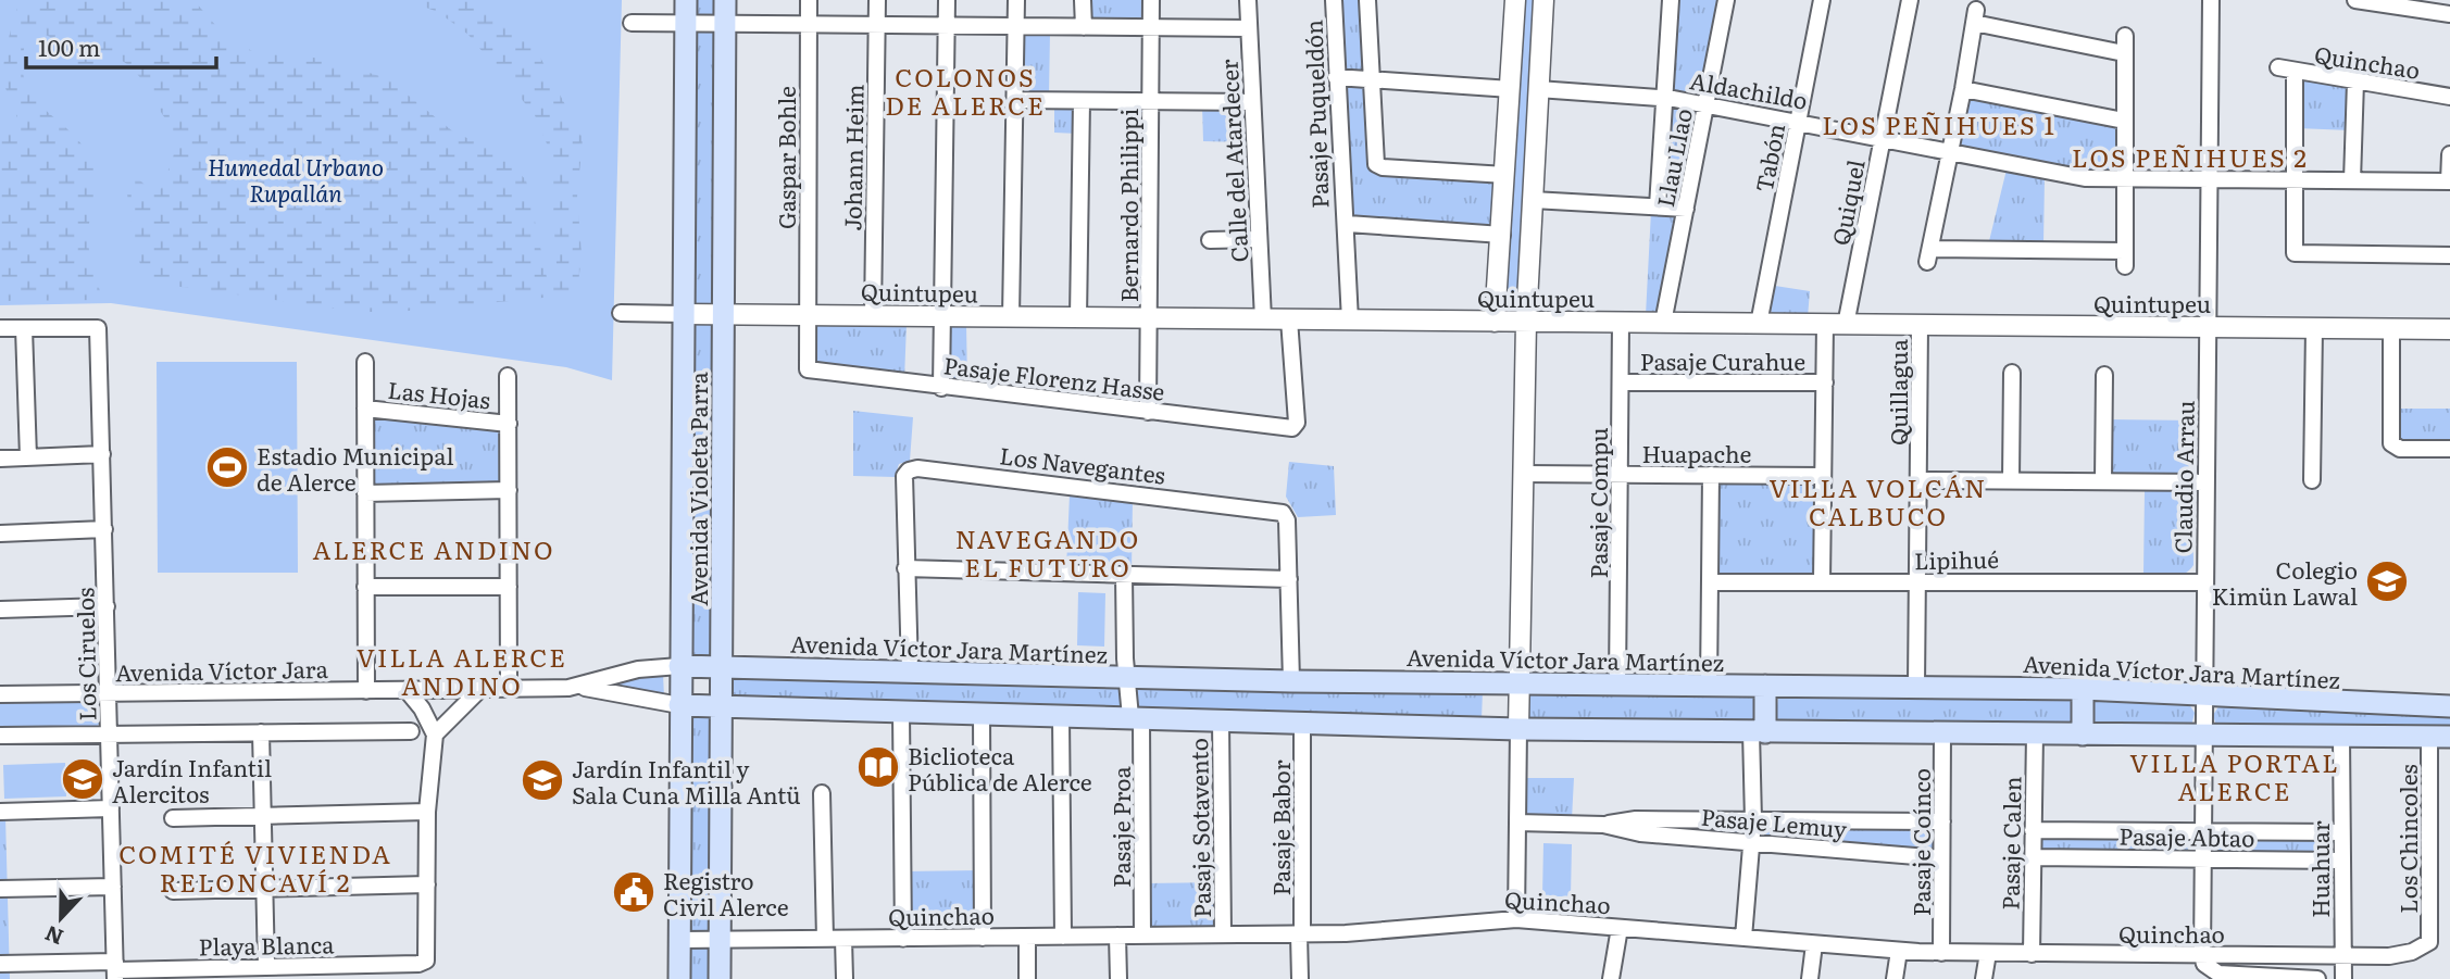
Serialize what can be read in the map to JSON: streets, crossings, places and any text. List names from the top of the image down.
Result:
{
  "streets": {
    "main road": ["Avenida Violeta Parra", "Avenida Víctor Jara Martínez"],
    "street": [
      "Quinchao",
      "Aldachildo",
      "Pasaje Puqueldón",
      "Gaspar Bohle",
      "Johann Heim",
      "Llau Llao",
      "Tabón",
      "Calle del Atardecer",
      "Quiquel",
      "Bernardo Philippi",
      "Quintupeu",
      "Pasaje Curahue",
      "Pasaje Florenz Hasse",
      "Quillagua",
      "Las Hojas",
      "Huapache",
      "Los Navegantes",
      "Claudio Arrau",
      "Pasaje Compu",
      "Lipihué",
      "Los Ciruelos",
      "Avenida Víctor Jara",
      "Pasaje Lemuy",
      "Pasaje Proa",
      "Pasaje Sotavento",
      "Pasaje Babor",
      "Pasaje Abtao",
      "Los Chincoles",
      "Pasaje Coínco",
      "Pasaje Calen",
      "Huahuar",
      "Playa Blanca"
    ]
  },
  "crossings": [
    ["Quinchao", "Claudio Arrau"],
    ["Quinchao", "Avenida Violeta Parra"],
    ["Quinchao", "Pasaje Proa"],
    ["Quinchao", "Pasaje Sotavento"],
    ["Quinchao", "Pasaje Babor"],
    ["Quinchao", "Los Chincoles"],
    ["Quinchao", "Pasaje Coínco"],
    ["Quinchao", "Pasaje Calen"],
    ["Quinchao", "Huahuar"],
    ["Aldachildo", "Llau Llao"],
    ["Aldachildo", "Tabón"],
    ["Aldachildo", "Quiquel"],
    ["Aldachildo", "Claudio Arrau"],
    ["Pasaje Puqueldón", "Quintupeu"],
    ["Gaspar Bohle", "Quintupeu"],
    ["Gaspar Bohle", "Pasaje Florenz Hasse"],
    ["Johann Heim", "Quintupeu"],
    ["Llau Llao", "Quintupeu"],
    ["Tabón", "Quintupeu"],
    ["Calle del Atardecer", "Quintupeu"],
    ["Quiquel", "Quintupeu"],
    ["Bernardo Philippi", "Quintupeu"],
    ["Bernardo Philippi", "Pasaje Florenz Hasse"],
    ["Quintupeu", "Pasaje Florenz Hasse"],
    ["Quintupeu", "Quillagua"],
    ["Quintupeu", "Claudio Arrau"],
    ["Quintupeu", "Avenida Violeta Parra"],
    ["Quintupeu", "Pasaje Compu"],
    ["Pasaje Curahue", "Pasaje Compu"],
    ["Quillagua", "Lipihué"],
    ["Quillagua", "Avenida Víctor Jara Martínez"],
    ["Huapache", "Pasaje Compu"],
    ["Los Navegantes", "Avenida Víctor Jara Martínez"],
    ["Claudio Arrau", "Lipihué"],
    ["Claudio Arrau", "Avenida Víctor Jara Martínez"],
    ["Claudio Arrau", "Pasaje Abtao"],
    ["Avenida Violeta Parra", "Avenida Víctor Jara Martínez"],
    ["Avenida Violeta Parra", "Avenida Víctor Jara"],
    ["Pasaje Compu", "Avenida Víctor Jara Martínez"],
    ["Avenida Víctor Jara Martínez", "Avenida Víctor Jara"],
    ["Avenida Víctor Jara Martínez", "Pasaje Proa"],
    ["Los Ciruelos", "Avenida Víctor Jara"],
    ["Los Ciruelos", "Playa Blanca"],
    ["Pasaje Lemuy", "Pasaje Coínco"],
    ["Pasaje Abtao", "Pasaje Calen"],
    ["Pasaje Abtao", "Huahuar"]
  ],
  "districts": [
    "COLONOS DE ALERCE",
    "LOS PEÑIHUES 1",
    "LOS PEÑIHUES 2",
    "VILLA VOLCÁN CALBUCO",
    "NAVEGANDO EL FUTURO",
    "ALERCE ANDINO",
    "VILLA ALERCE ANDINO",
    "VILLA PORTAL ALERCE",
    "COMITÉ VIVIENDA RELONCAVÍ 2"
  ],
  "parks": ["Humedal Urbano Rupallán"],
  "places": {
    "sports": ["Estadio Municipal de Alerce"],
    "school or university": ["Colegio Kimün Lawal", "Jardín Infantil Alercitos", "Jardín Infantil y Sala Cuna Milla Antü"],
    "library": ["Biclioteca Pública de Alerce"],
    "public building": ["Registro Civil Alerce"]
  },
  "scale_bar": "100 m",
  "north": "bottom"
}
